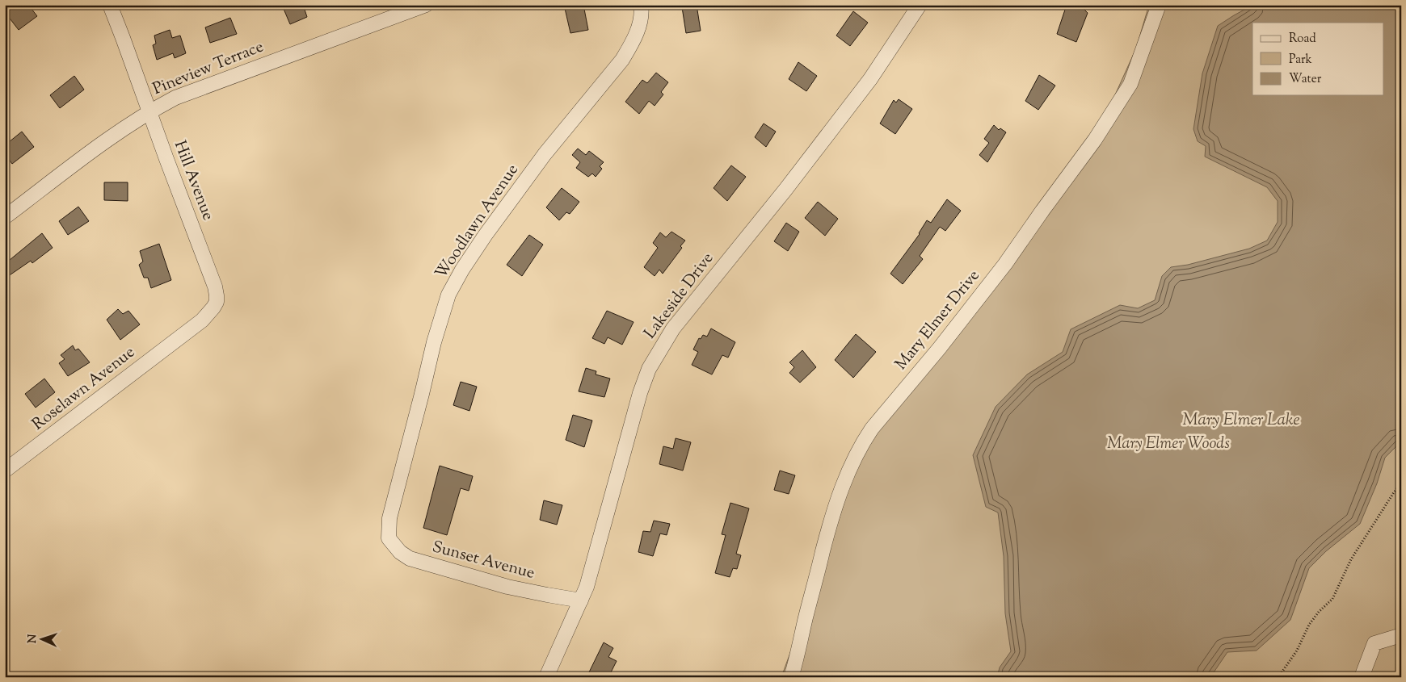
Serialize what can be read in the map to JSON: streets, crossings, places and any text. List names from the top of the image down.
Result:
{
  "streets": {
    "street": [
      "Pineview Terrace",
      "Hill Avenue",
      "Woodlawn Avenue",
      "Lakeside Drive",
      "Mary Elmer Drive",
      "Roselawn Avenue",
      "Sunset Avenue"
    ]
  },
  "crossings": [
    ["Pineview Terrace", "Hill Avenue"],
    ["Hill Avenue", "Roselawn Avenue"],
    ["Woodlawn Avenue", "Sunset Avenue"],
    ["Lakeside Drive", "Sunset Avenue"]
  ],
  "water": ["Mary Elmer Lake"],
  "parks": ["Mary Elmer Woods"],
  "legend": ["Road", "Park", "Water"],
  "north": "left"
}
